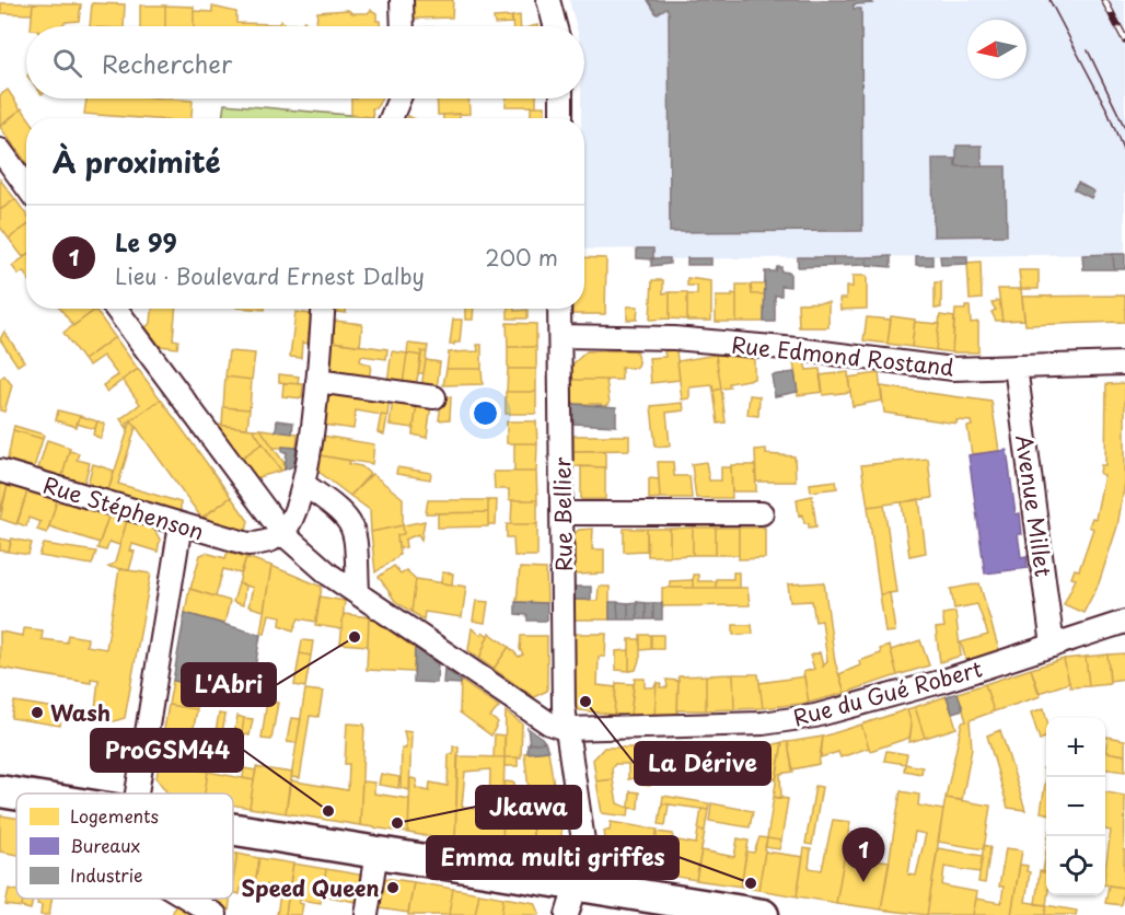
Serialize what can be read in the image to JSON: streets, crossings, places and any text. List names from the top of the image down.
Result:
{
  "streets": {
    "street": [
      "Rue Edmond Rostand",
      "Avenue Millet",
      "Rue Stéphenson",
      "Rue Bellier",
      "Rue du Gué Robert"
    ]
  },
  "crossings": [
    ["Rue Edmond Rostand", "Avenue Millet"],
    ["Rue Edmond Rostand", "Rue Bellier"],
    ["Avenue Millet", "Rue du Gué Robert"],
    ["Rue Bellier", "Rue du Gué Robert"]
  ],
  "places": [
    "L'Abri",
    "La Dérive",
    "Wash",
    "ProGSM44",
    "Jkawa",
    "Emma multi griffes",
    "Speed Queen"
  ],
  "legend": ["Logements", "Bureaux", "Industrie"],
  "north": "left",
  "page": {
    "search": "Rechercher",
    "heading": "À proximité",
    "list": [
      {
        "mark": "1",
        "name": "Le 99",
        "note": "Lieu · Boulevard Ernest Dalby",
        "value": "200 m"
      }
    ],
    "map_buttons": ["+", "−"],
    "pins": "1"
  }
}
